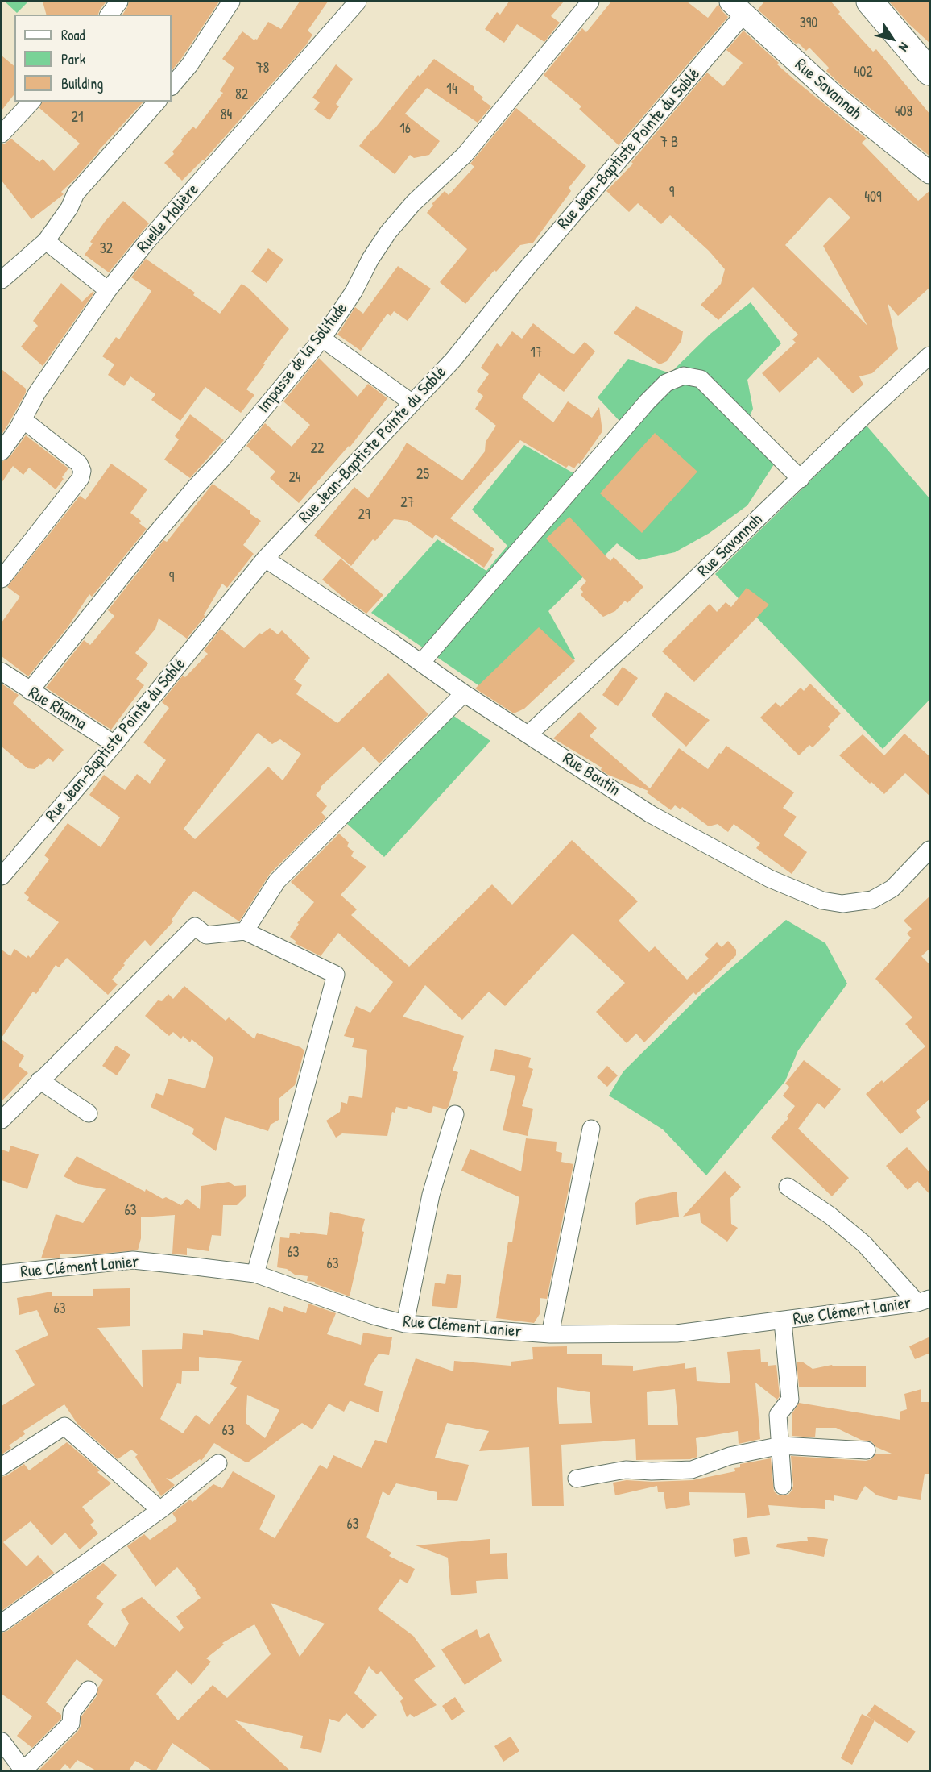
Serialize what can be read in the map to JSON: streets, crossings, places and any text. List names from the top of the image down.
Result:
{
  "streets": {
    "street": [
      "Rue Savannah",
      "Rue Jean-Baptiste Pointe du Sablé",
      "Ruelle Molière",
      "Impasse de la Solitude",
      "Rue Rhama",
      "Rue Boutin",
      "Rue Clément Lanier"
    ]
  },
  "crossings": [
    ["Rue Savannah", "Rue Jean-Baptiste Pointe du Sablé"],
    ["Rue Savannah", "Rue Boutin"],
    ["Rue Jean-Baptiste Pointe du Sablé", "Rue Rhama"],
    ["Rue Jean-Baptiste Pointe du Sablé", "Rue Boutin"],
    ["Impasse de la Solitude", "Rue Rhama"]
  ],
  "house_numbers": [
    "390",
    "78",
    "402",
    "14",
    "82",
    "408",
    "84",
    "21",
    "16",
    "7 B",
    "9",
    "409",
    "32",
    "17",
    "22",
    "25",
    "24",
    "27",
    "29",
    "9",
    "63",
    "63",
    "63",
    "63",
    "63",
    "63"
  ],
  "legend": ["Road", "Park", "Building"],
  "north": "bottom right"
}
